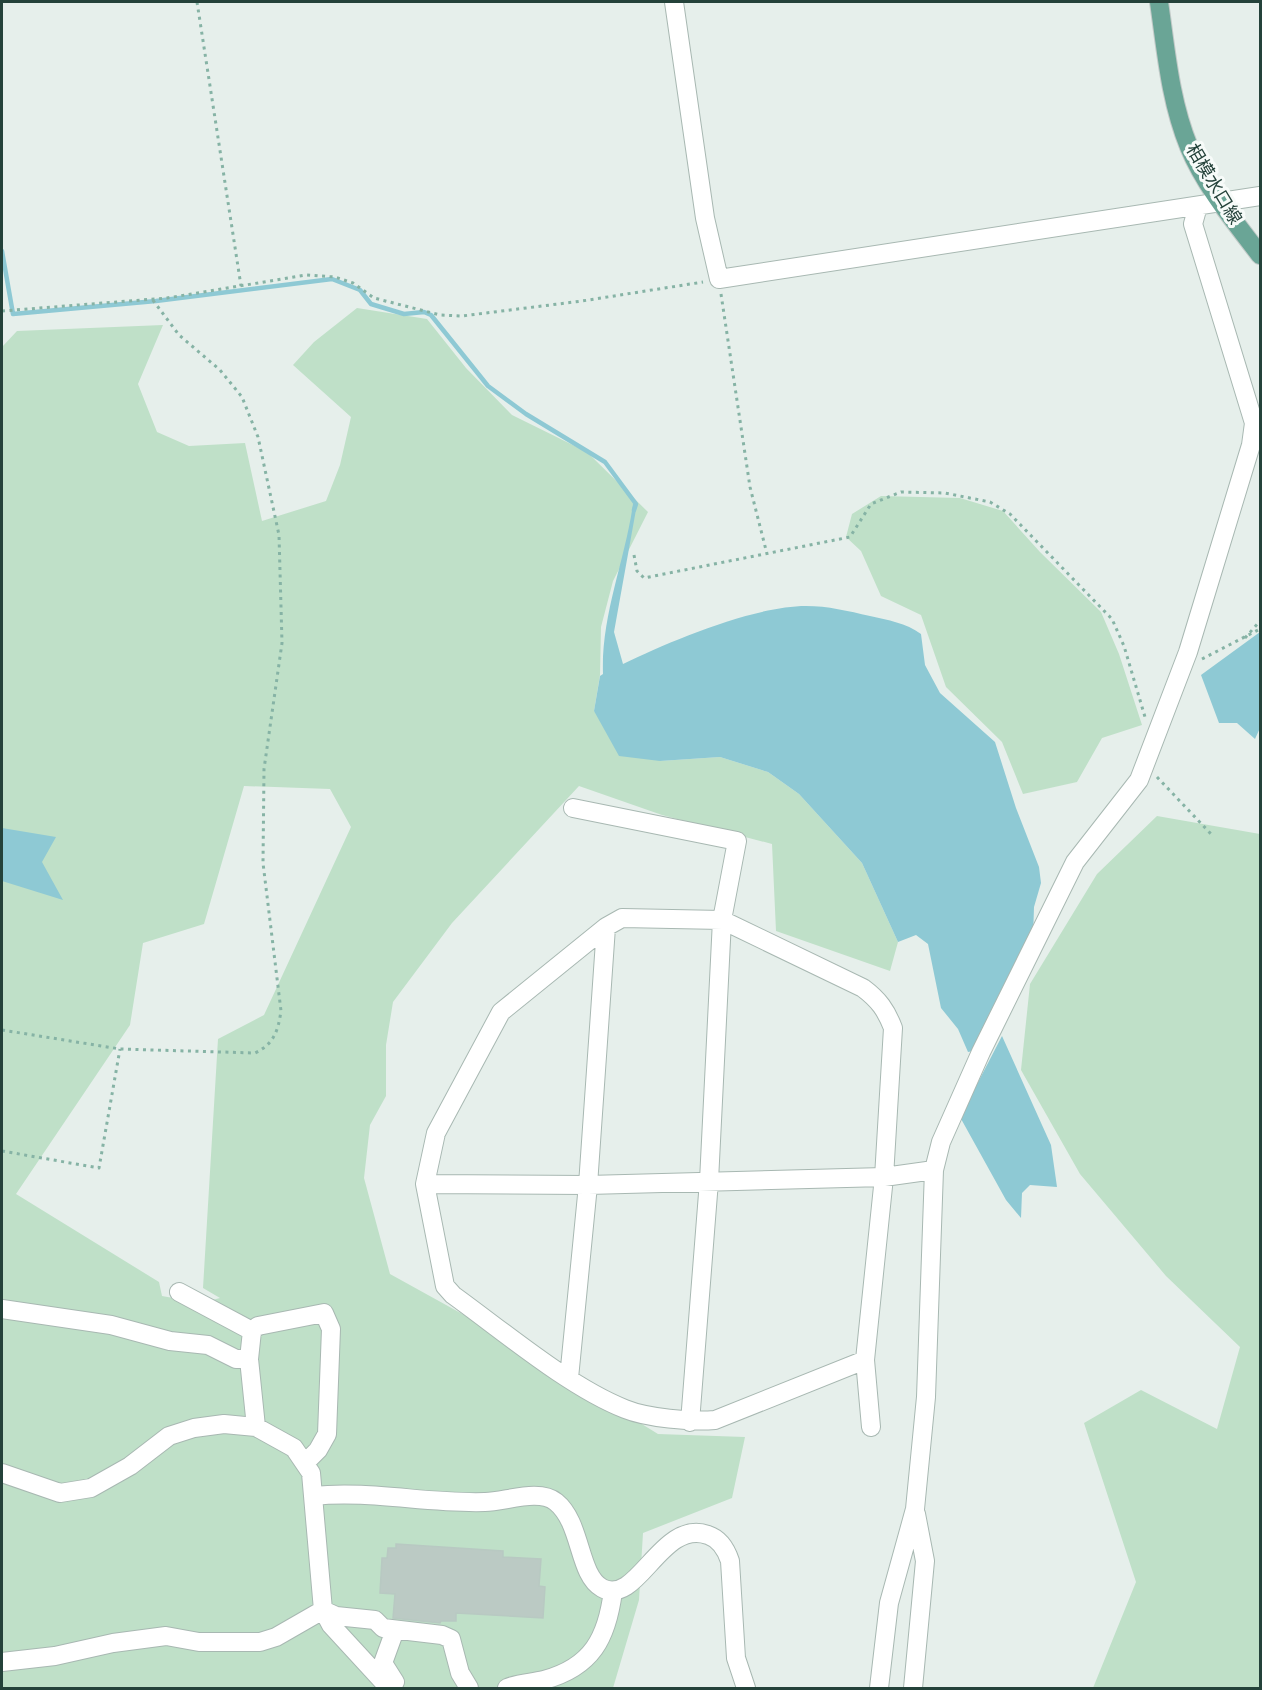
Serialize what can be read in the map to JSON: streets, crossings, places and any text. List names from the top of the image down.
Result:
{
  "streets": {
    "main road": ["相模水口線"]
  }
}
